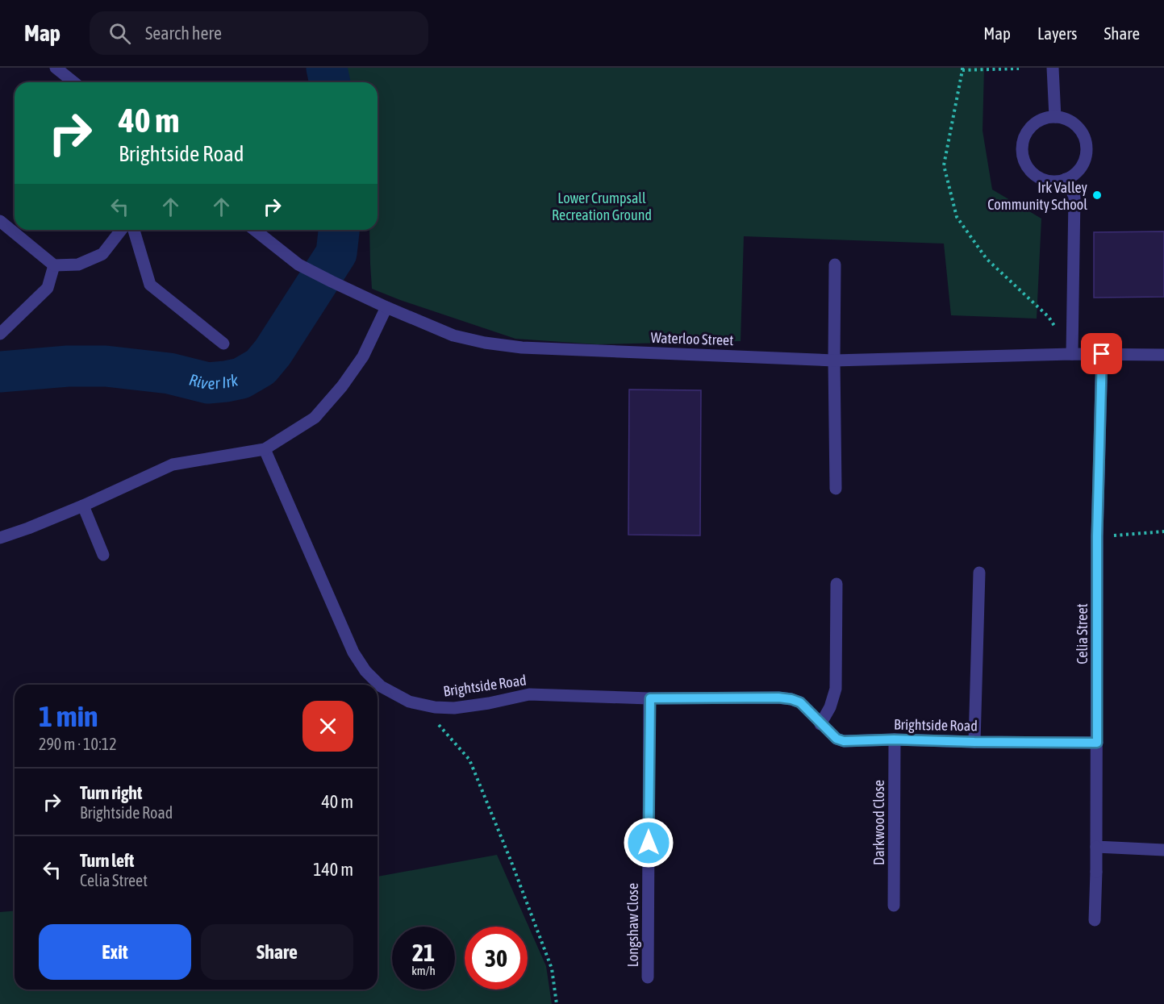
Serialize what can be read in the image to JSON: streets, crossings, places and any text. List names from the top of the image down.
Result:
{
  "streets": {
    "street": [
      "Waterloo Street",
      "Celia Street",
      "Brightside Road",
      "Darkwood Close",
      "Longshaw Close"
    ]
  },
  "crossings": [
    ["Waterloo Street", "Celia Street"],
    ["Celia Street", "Brightside Road"],
    ["Brightside Road", "Darkwood Close"],
    ["Brightside Road", "Longshaw Close"]
  ],
  "water": ["River Irk"],
  "parks": ["Lower Crumpsall Recreation Ground"],
  "places": ["Irk Valley Community School"],
  "page": {
    "header": "Map",
    "search": "Search here",
    "nav": ["Map", "Layers", "Share"],
    "turn": ["40 m", "Brightside Road"],
    "heading": ["1 min", "290 m · 10:12"],
    "list": [
      {
        "name": "Turn right",
        "note": "Brightside Road",
        "value": "40 m"
      },
      {
        "name": "Turn left",
        "note": "Celia Street",
        "value": "140 m"
      }
    ],
    "buttons": ["Exit", "Share"],
    "speed": "21 km/h",
    "limit": "30"
  }
}
